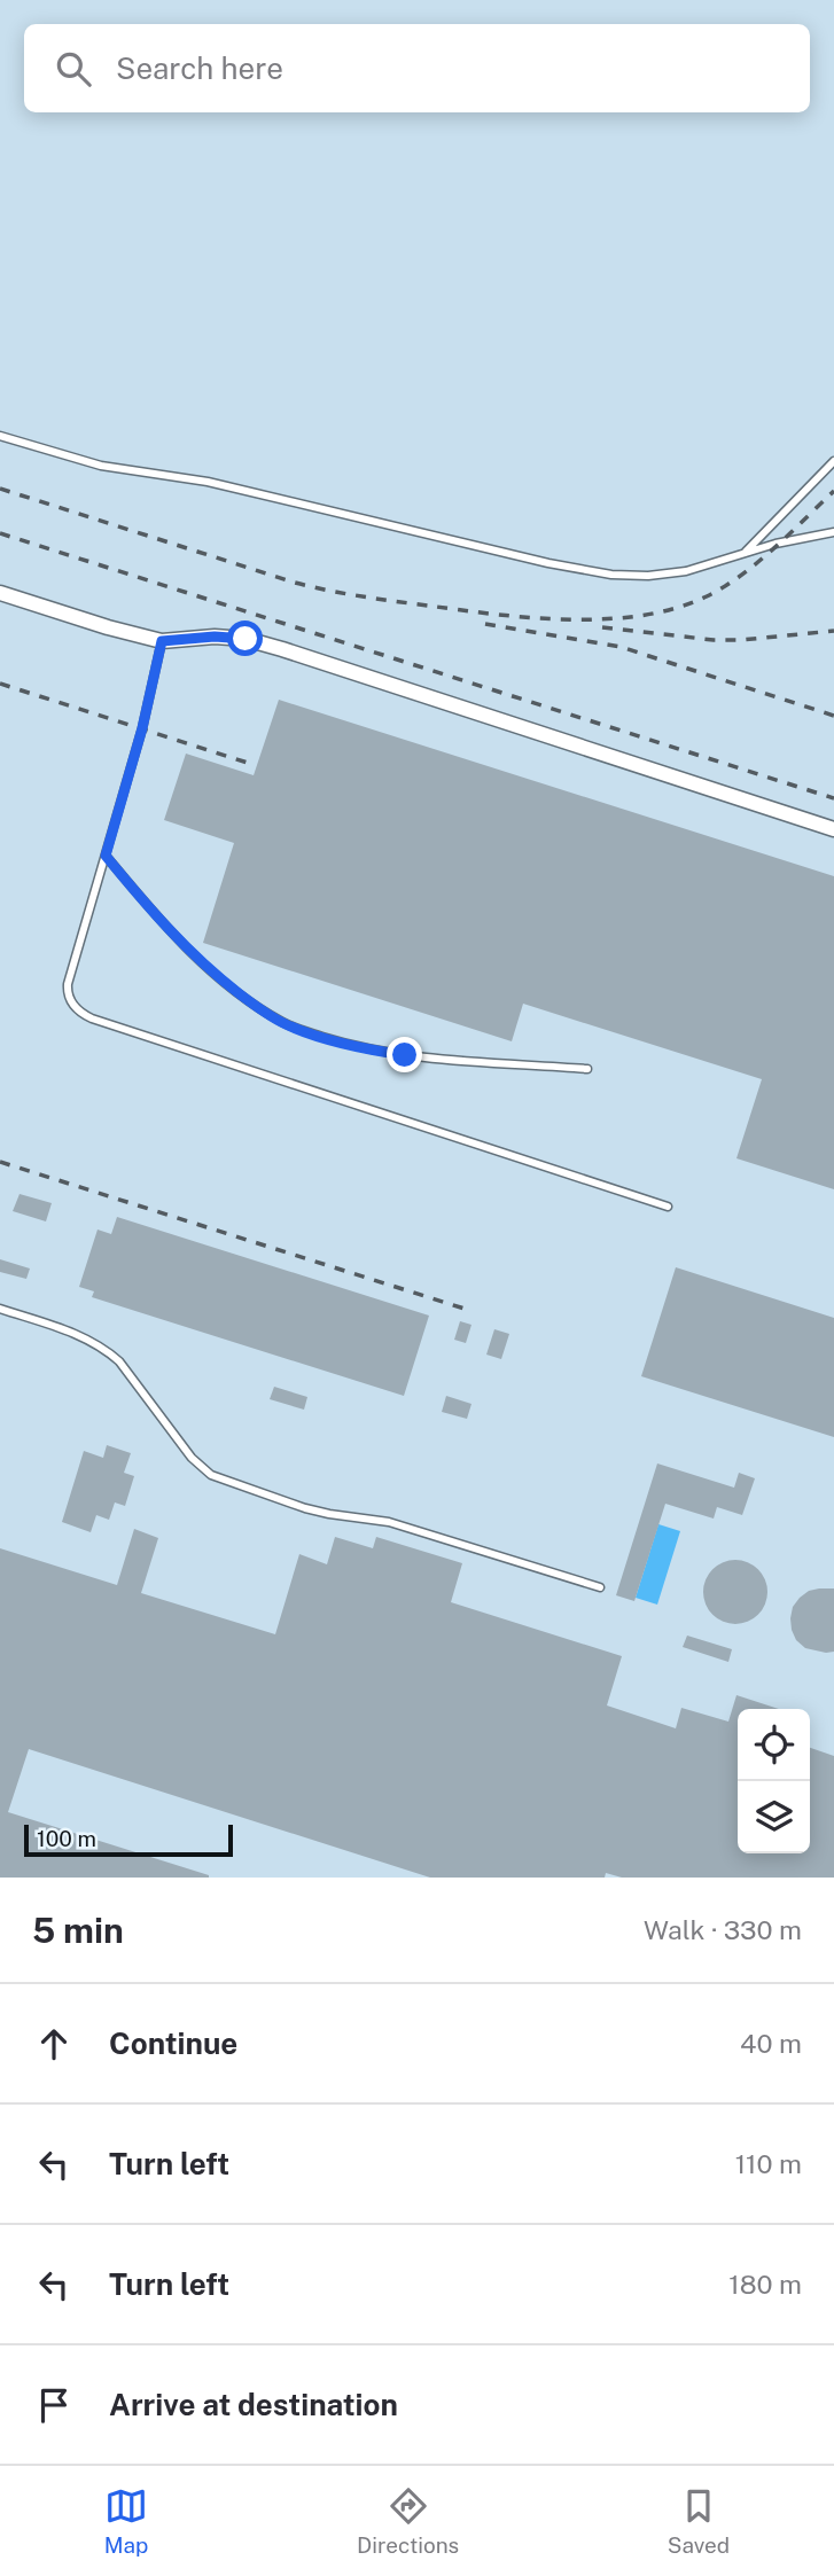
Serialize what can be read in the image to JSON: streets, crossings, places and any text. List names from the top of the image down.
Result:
{
  "scale_bar": "100 m",
  "page": {
    "search": "Search here",
    "scale": "100 m",
    "heading": ["5 min", "Walk · 330 m"],
    "list": [
      ["Continue", "40 m"],
      ["Turn left", "110 m"],
      ["Turn left", "180 m"],
      "Arrive at destination"
    ],
    "nav": ["Map", "Directions", "Saved"]
  }
}
